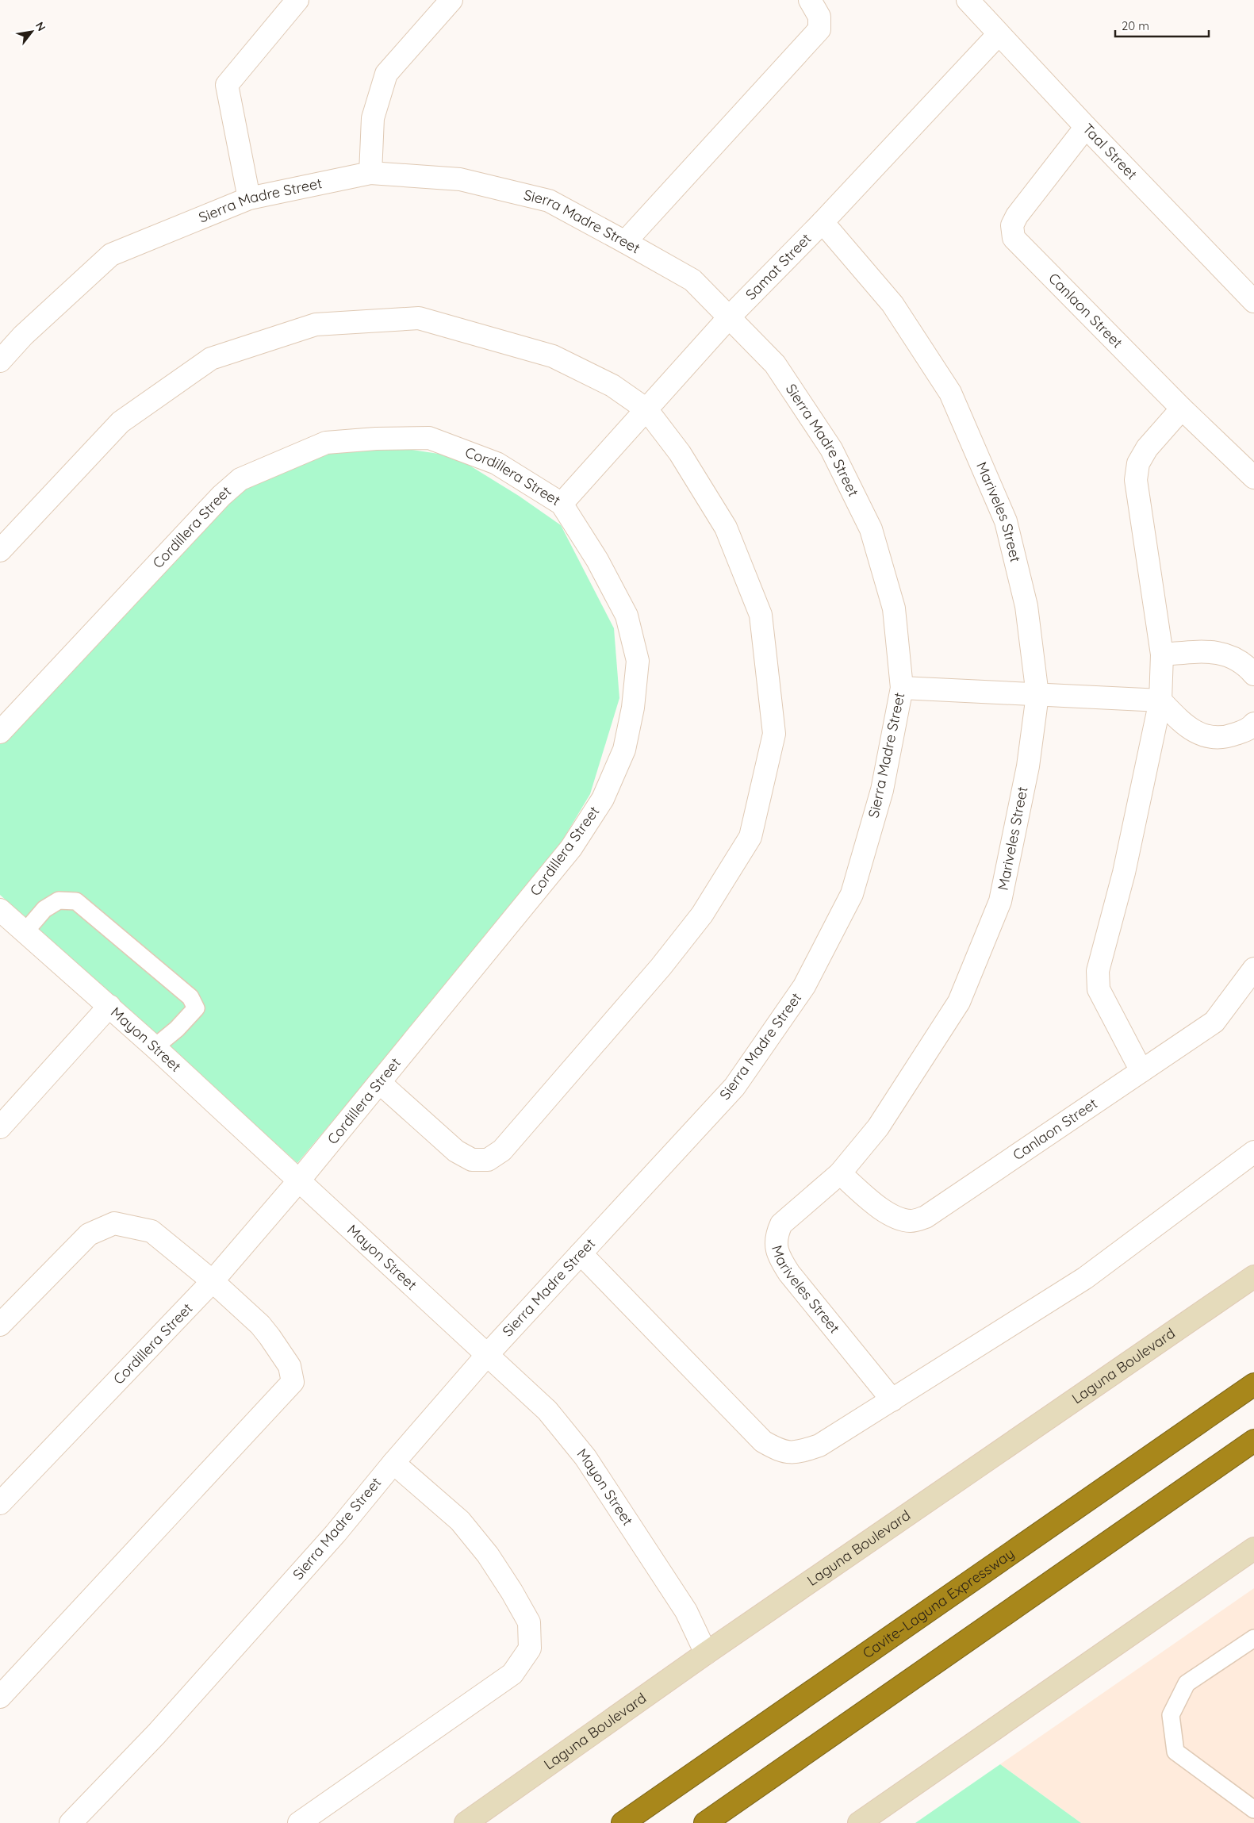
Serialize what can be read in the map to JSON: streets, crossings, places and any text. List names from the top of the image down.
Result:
{
  "streets": {
    "highway": ["Cavite–Laguna Expressway"],
    "main road": ["Laguna Boulevard"],
    "street": [
      "Taal Street",
      "Sierra Madre Street",
      "Samat Street",
      "Canlaon Street",
      "Cordillera Street",
      "Mariveles Street",
      "Mayon Street"
    ]
  },
  "crossings": [
    ["Taal Street", "Samat Street"],
    ["Taal Street", "Canlaon Street"],
    ["Sierra Madre Street", "Samat Street"],
    ["Sierra Madre Street", "Mayon Street"],
    ["Samat Street", "Cordillera Street"],
    ["Samat Street", "Mariveles Street"],
    ["Canlaon Street", "Mariveles Street"],
    ["Cordillera Street", "Mayon Street"],
    ["Mayon Street", "Laguna Boulevard"]
  ],
  "scale_bar": "20 m",
  "north": "top right"
}
